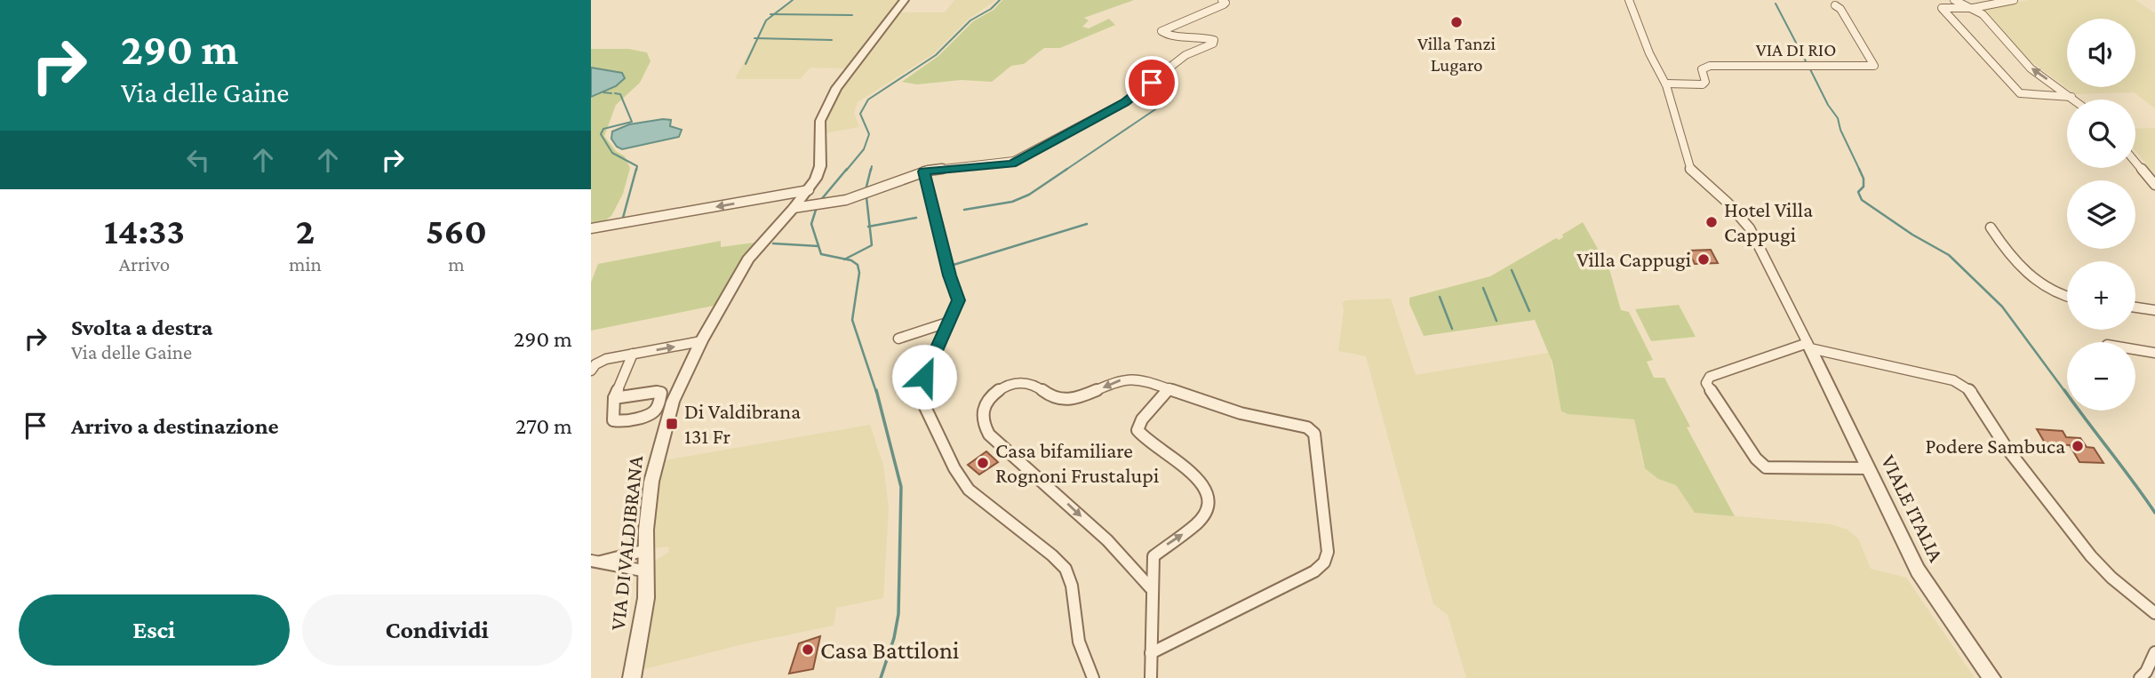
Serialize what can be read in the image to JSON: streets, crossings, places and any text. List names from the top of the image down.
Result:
{
  "streets": {
    "street": ["VIA DI RIO", "VIALE ITALIA", "VIA DI VALDIBRANA"]
  },
  "places": {
    "other": [
      "Villa Tanzi Lugaro",
      "Hotel Villa Cappugi",
      "Villa Cappugi",
      "Podere Sambuca",
      "Casa bifamiliare Rognoni Frustalupi",
      "Casa Battiloni"
    ],
    "transit": ["Di Valdibrana 131 Fr"]
  },
  "page": {
    "turn": ["290 m", "Via delle Gaine"],
    "map_buttons": ["+", "−"],
    "eta": [
      "14:33",
      "Arrivo",
      "2",
      "min",
      "560",
      "m"
    ],
    "list": [
      {
        "name": "Svolta a destra",
        "note": "Via delle Gaine",
        "value": "290 m"
      },
      {
        "name": "Arrivo a destinazione",
        "value": "270 m"
      }
    ],
    "buttons": ["Esci", "Condividi"]
  }
}
